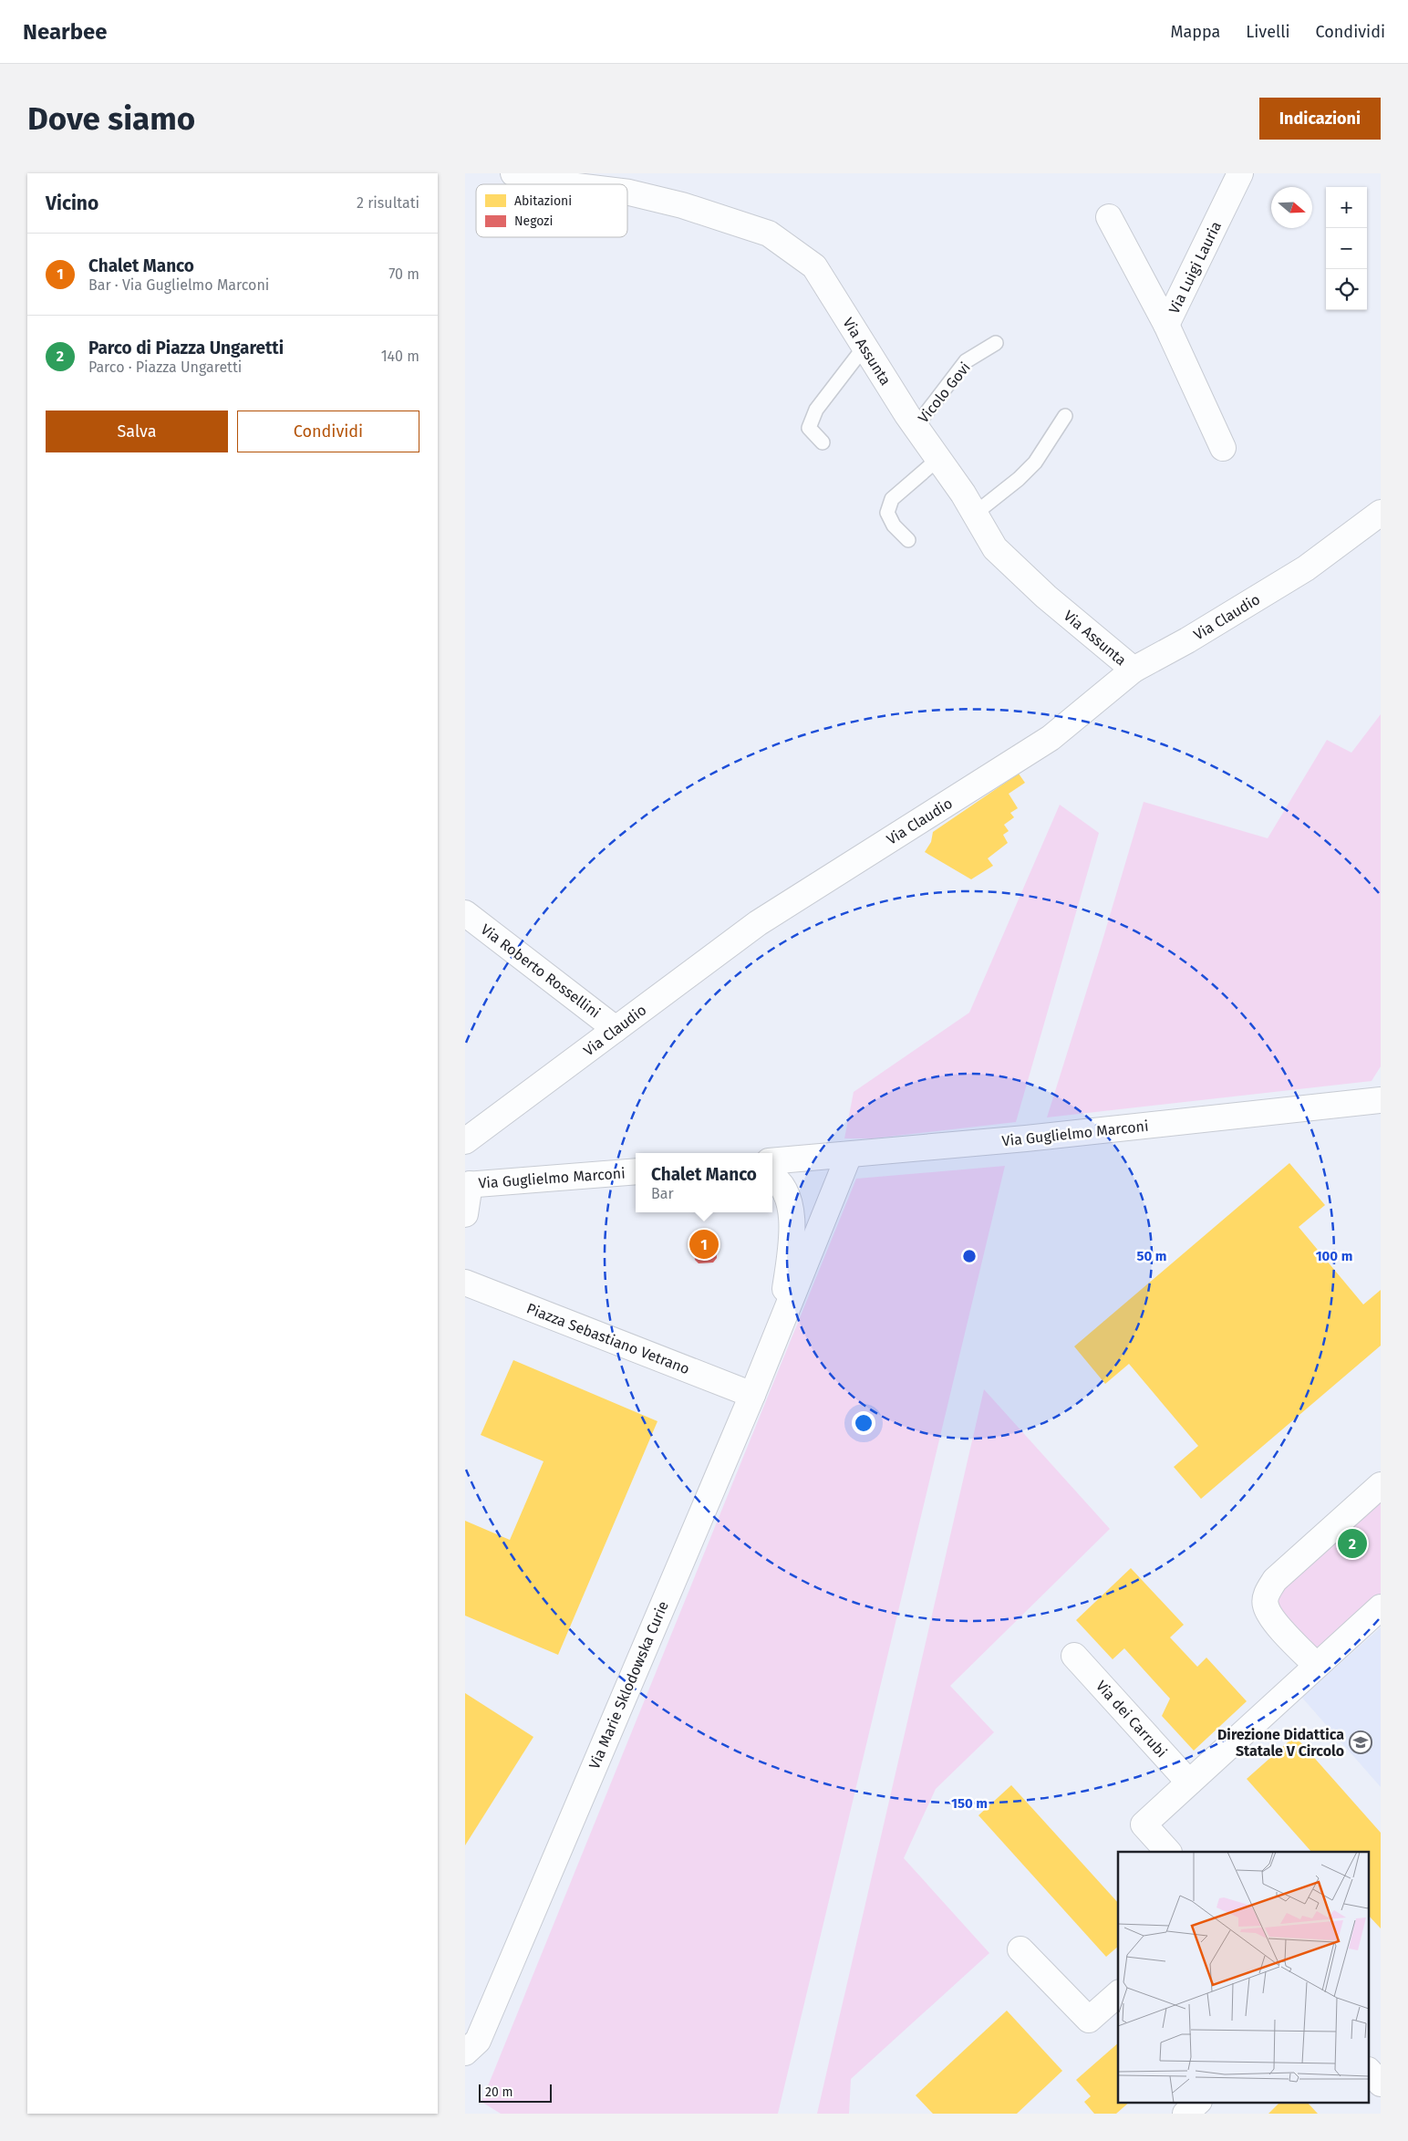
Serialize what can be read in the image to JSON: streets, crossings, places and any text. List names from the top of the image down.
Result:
{
  "streets": {
    "street": [
      "Via Luigi Lauria",
      "Via Assunta",
      "Via Claudio",
      "Via Roberto Rossellini",
      "Via Guglielmo Marconi",
      "Piazza Sebastiano Vetrano",
      "Via Marie Sklodowska Curie",
      "Via dei Carrubi"
    ],
    "lane": ["Vicolo Govi"]
  },
  "crossings": [
    ["Via Assunta", "Vicolo Govi"],
    ["Via Assunta", "Via Claudio"],
    ["Via Claudio", "Via Roberto Rossellini"],
    ["Via Guglielmo Marconi", "Via Marie Sklodowska Curie"],
    ["Piazza Sebastiano Vetrano", "Via Marie Sklodowska Curie"]
  ],
  "places": {
    "school or university": ["Direzione Didattica Statale V Circolo"]
  },
  "legend": ["Abitazioni", "Negozi"],
  "scale_bar": "20 m",
  "north": "right",
  "page": {
    "header": "Nearbee",
    "nav": ["Mappa", "Livelli", "Condividi"],
    "buttons": [
      "Indicazioni",
      ["Salva", "Condividi"]
    ],
    "title": "Dove siamo",
    "heading": ["Vicino", "2 risultati"],
    "map_buttons": ["+", "−"],
    "list": [
      {
        "mark": "1",
        "name": "Chalet Manco",
        "note": "Bar · Via Guglielmo Marconi",
        "value": "70 m"
      },
      {
        "mark": "2",
        "name": "Parco di Piazza Ungaretti",
        "note": "Parco · Piazza Ungaretti",
        "value": "140 m"
      }
    ],
    "popup": ["Chalet Manco", "Bar"],
    "pins": ["1", "2"],
    "scale": "20 m"
  },
  "rings": ["50 m", "100 m", "150 m"]
}
